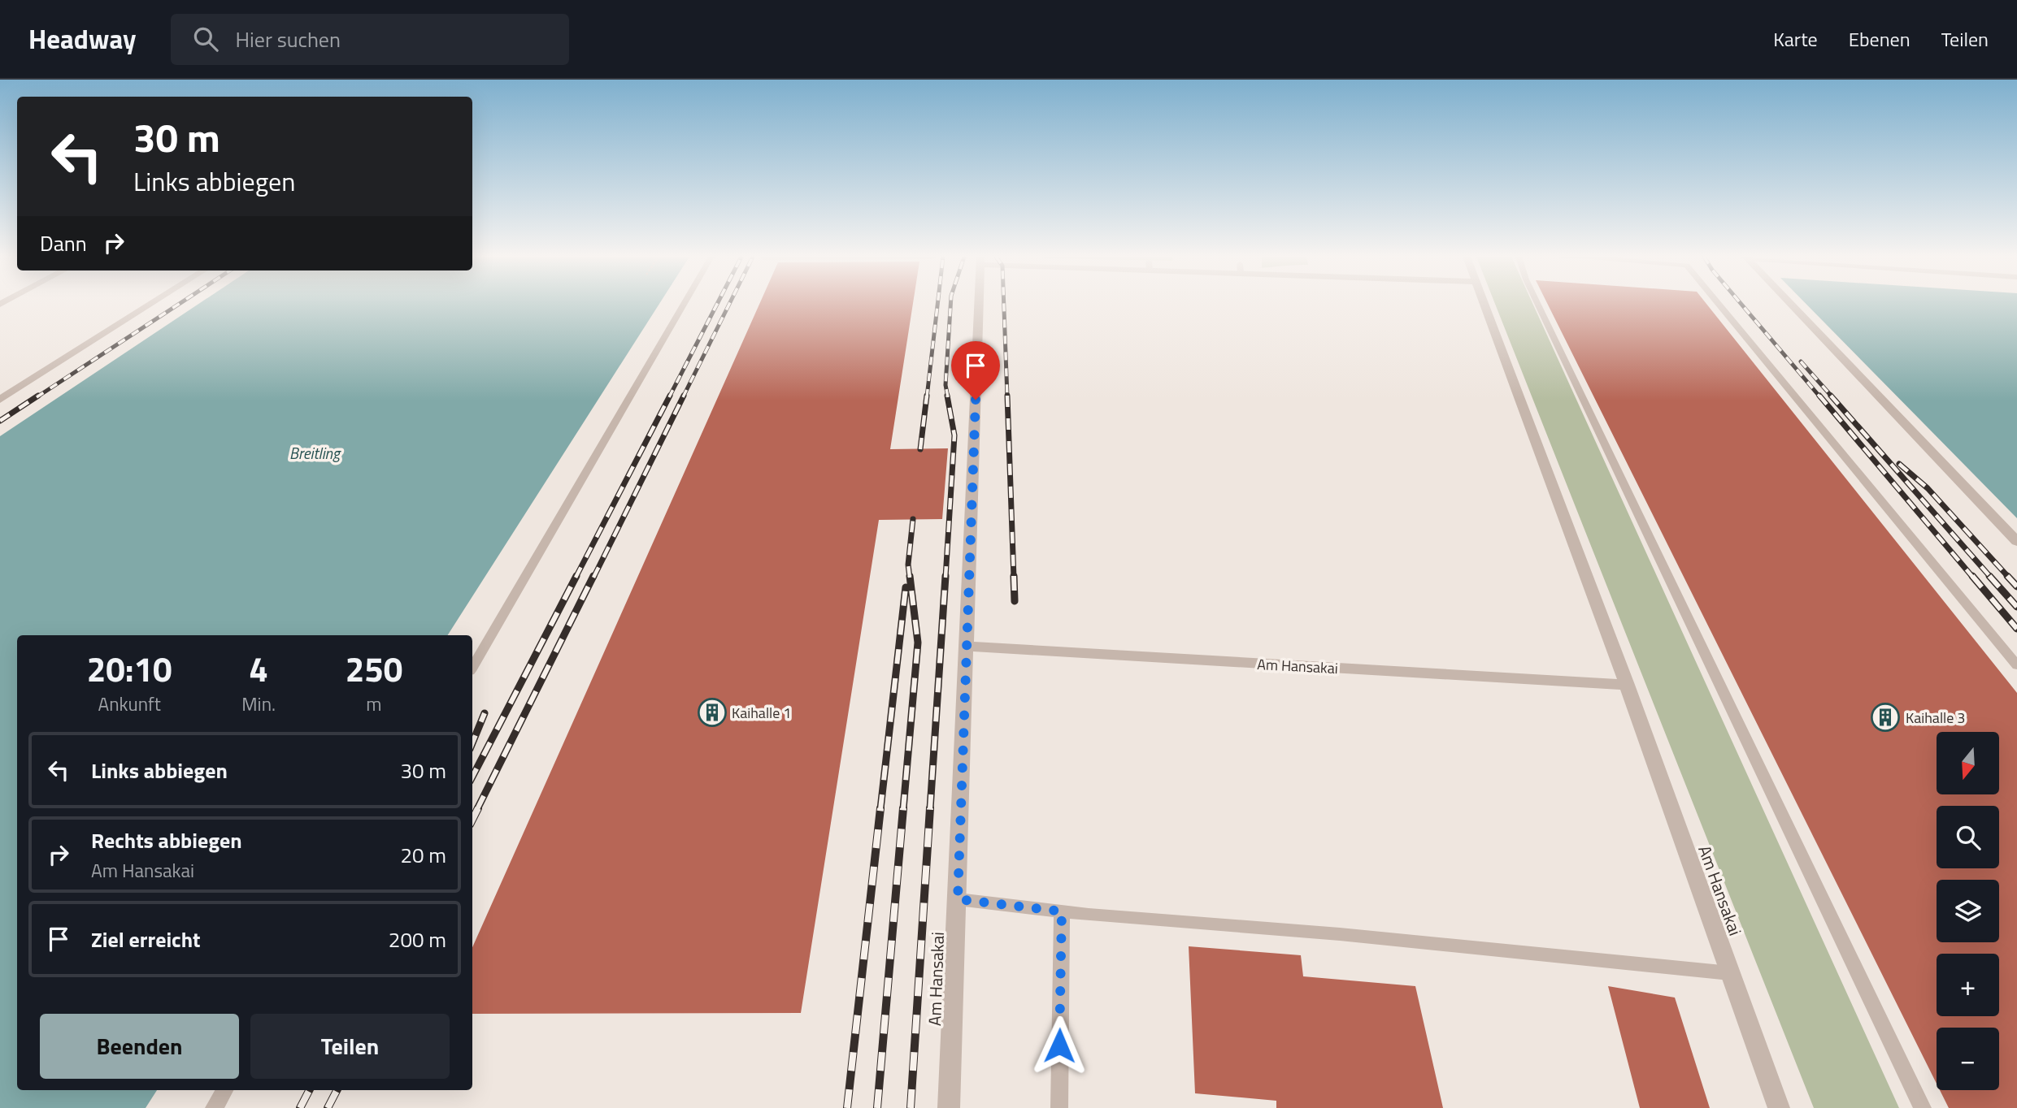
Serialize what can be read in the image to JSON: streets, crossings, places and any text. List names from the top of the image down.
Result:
{
  "streets": {
    "street": ["Am Hansakai"]
  },
  "water": ["Breitling"],
  "places": {
    "building": ["Kaihalle 1", "Kaihalle 3"]
  },
  "north": "bottom",
  "page": {
    "header": "Headway",
    "search": "Hier suchen",
    "nav": ["Karte", "Ebenen", "Teilen"],
    "turn": ["30 m", "Links abbiegen"],
    "then": "Dann",
    "eta": [
      "20:10",
      "Ankunft",
      "4",
      "Min.",
      "250",
      "m"
    ],
    "map_buttons": ["+", "−"],
    "list": [
      {
        "name": "Links abbiegen",
        "value": "30 m"
      },
      {
        "name": "Rechts abbiegen",
        "note": "Am Hansakai",
        "value": "20 m"
      },
      {
        "name": "Ziel erreicht",
        "value": "200 m"
      }
    ],
    "buttons": ["Beenden", "Teilen"]
  }
}
